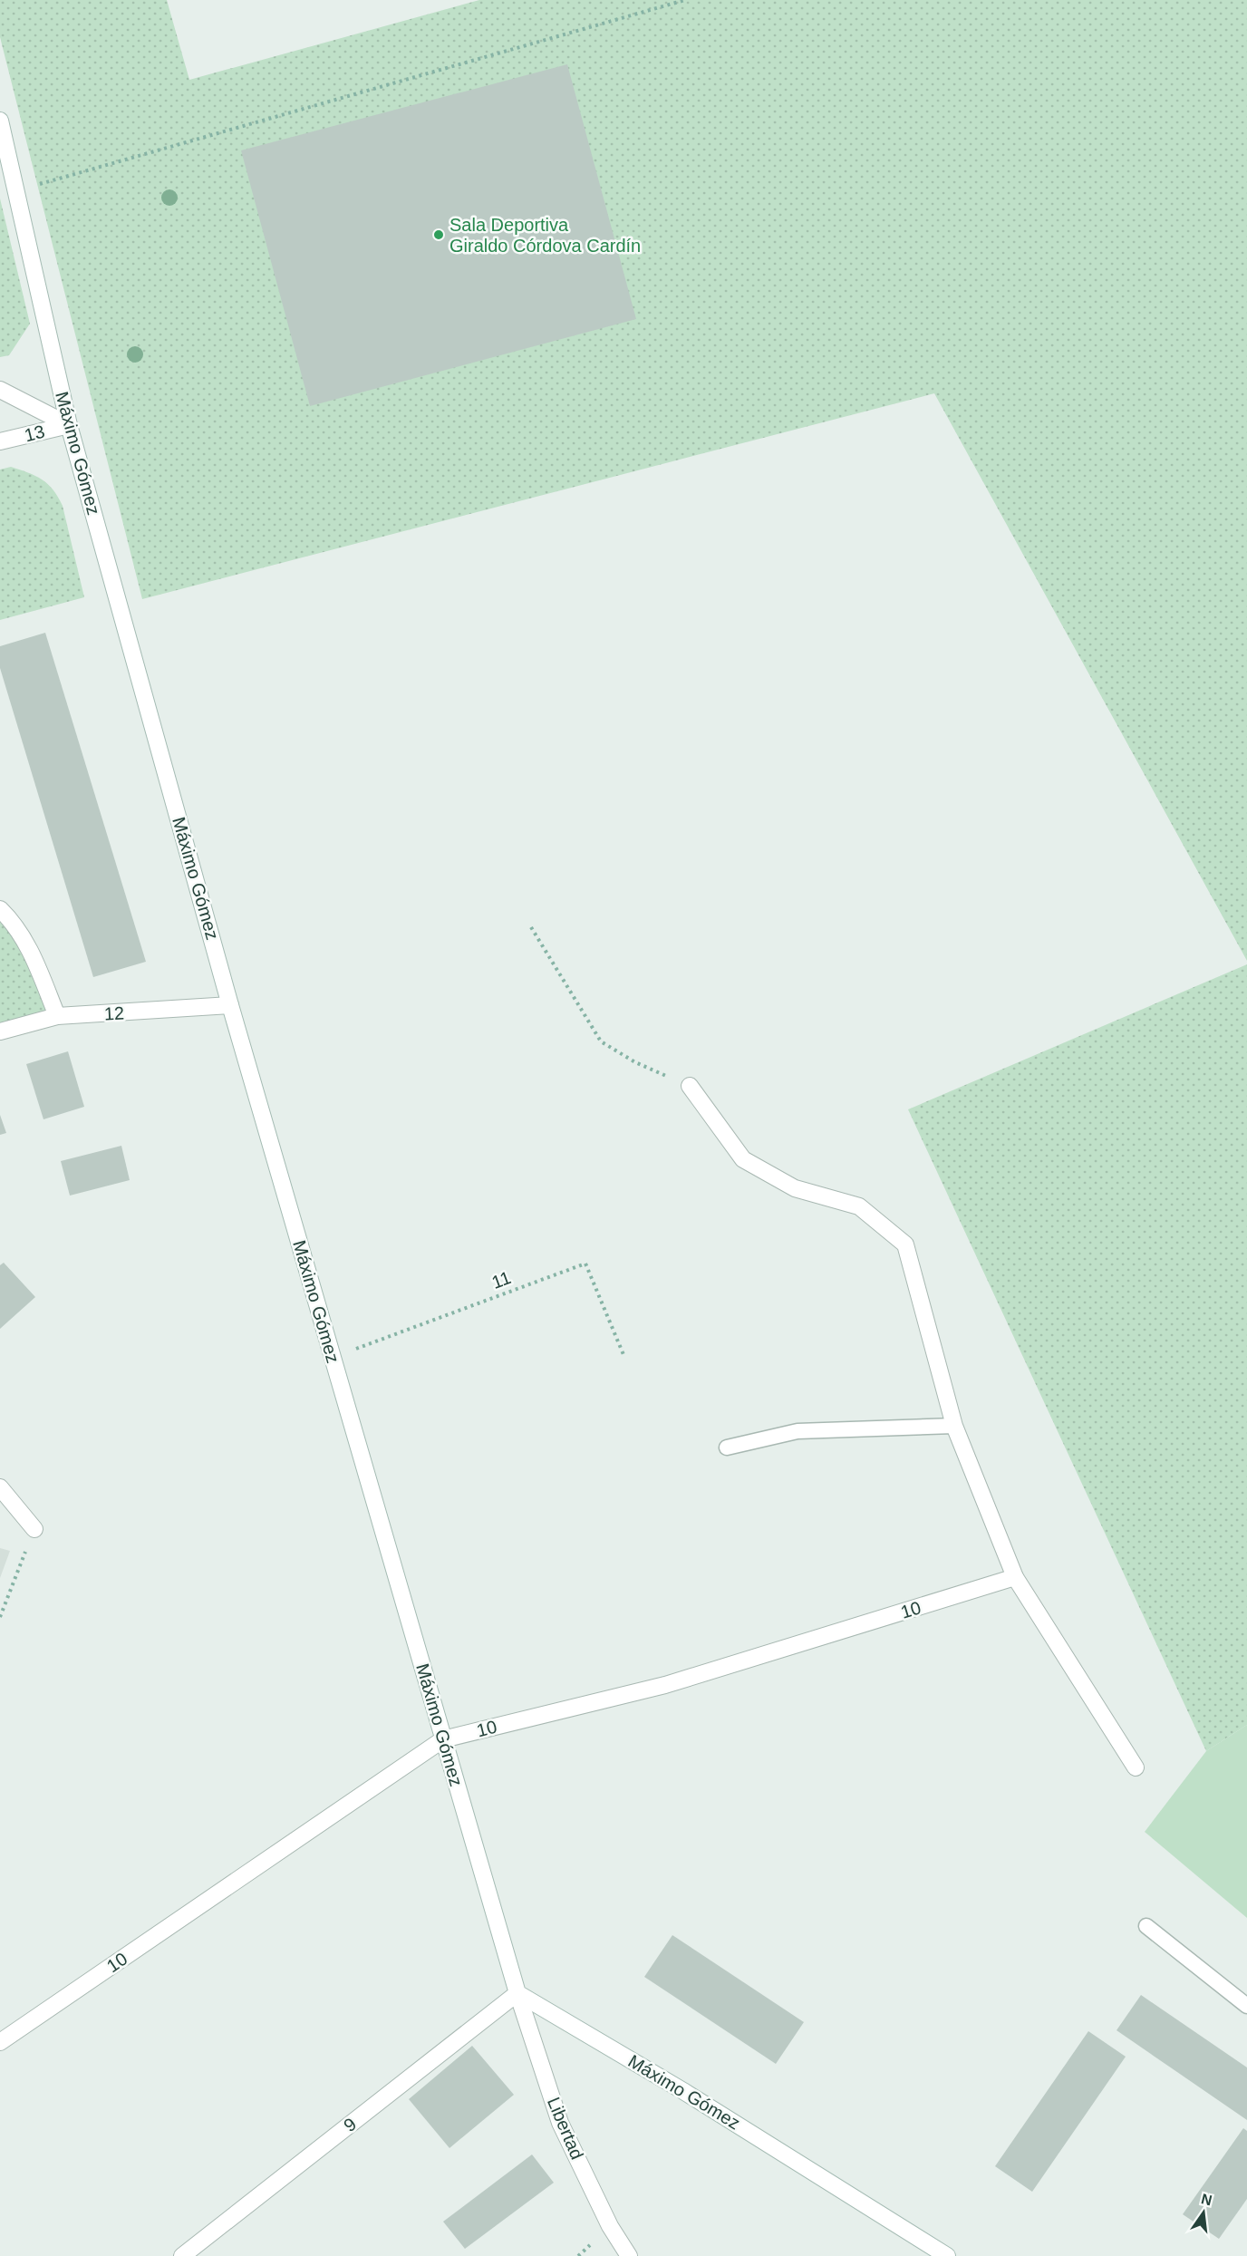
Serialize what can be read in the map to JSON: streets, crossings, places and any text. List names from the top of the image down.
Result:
{
  "streets": {
    "street": [
      "13",
      "Máximo Gómez",
      "12",
      "10",
      "9",
      "Libertad"
    ],
    "path": ["11"]
  },
  "crossings": [
    ["13", "Máximo Gómez"],
    ["Máximo Gómez", "12"],
    ["Máximo Gómez", "11"],
    ["Máximo Gómez", "10"],
    ["Máximo Gómez", "9"],
    ["Máximo Gómez", "Libertad"],
    ["9", "Libertad"]
  ],
  "places": ["Sala Deportiva Giraldo Córdova Cardín"],
  "north": "top"
}
